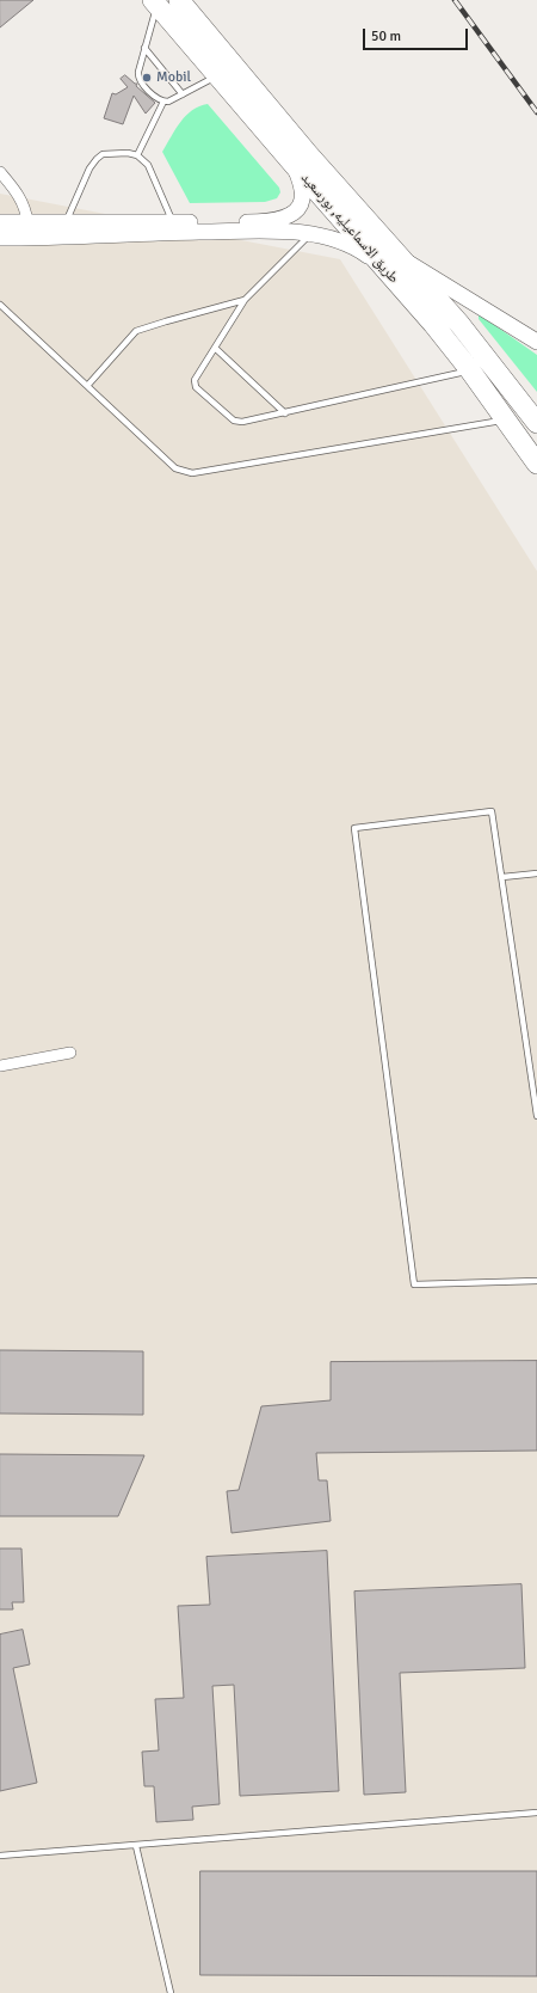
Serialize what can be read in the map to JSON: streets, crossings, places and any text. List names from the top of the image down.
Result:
{
  "streets": {
    "highway": ["طريق الاسماعيليه, بورسعيد"]
  },
  "places": ["Mobil"],
  "scale_bar": "50 m"
}
